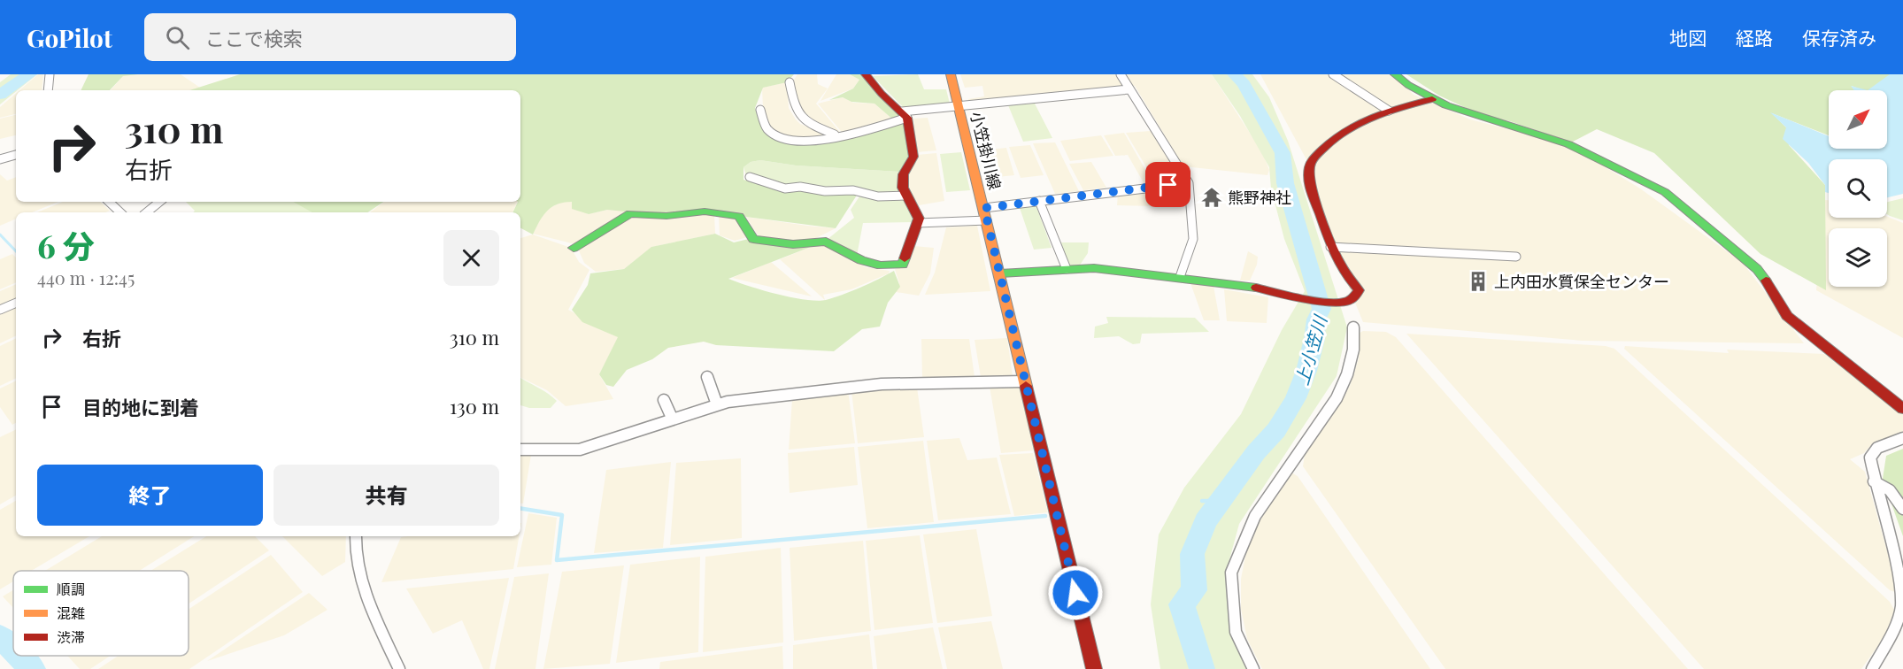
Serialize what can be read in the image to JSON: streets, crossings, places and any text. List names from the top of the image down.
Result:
{
  "streets": {
    "street": ["小笠掛川線"]
  },
  "water": ["上小笠川"],
  "places": {
    "temple": ["熊野神社"],
    "building": ["上内田水質保全センター"]
  },
  "legend": ["順調", "混雑", "渋滞"],
  "north": "top right",
  "page": {
    "header": "GoPilot",
    "search": "ここで検索",
    "nav": ["地図", "経路", "保存済み"],
    "turn": ["310 m", "右折"],
    "heading": ["6 分", "440 m · 12:45"],
    "list": [
      {
        "name": "右折",
        "value": "310 m"
      },
      {
        "name": "目的地に到着",
        "value": "130 m"
      }
    ],
    "buttons": ["終了", "共有"]
  }
}
